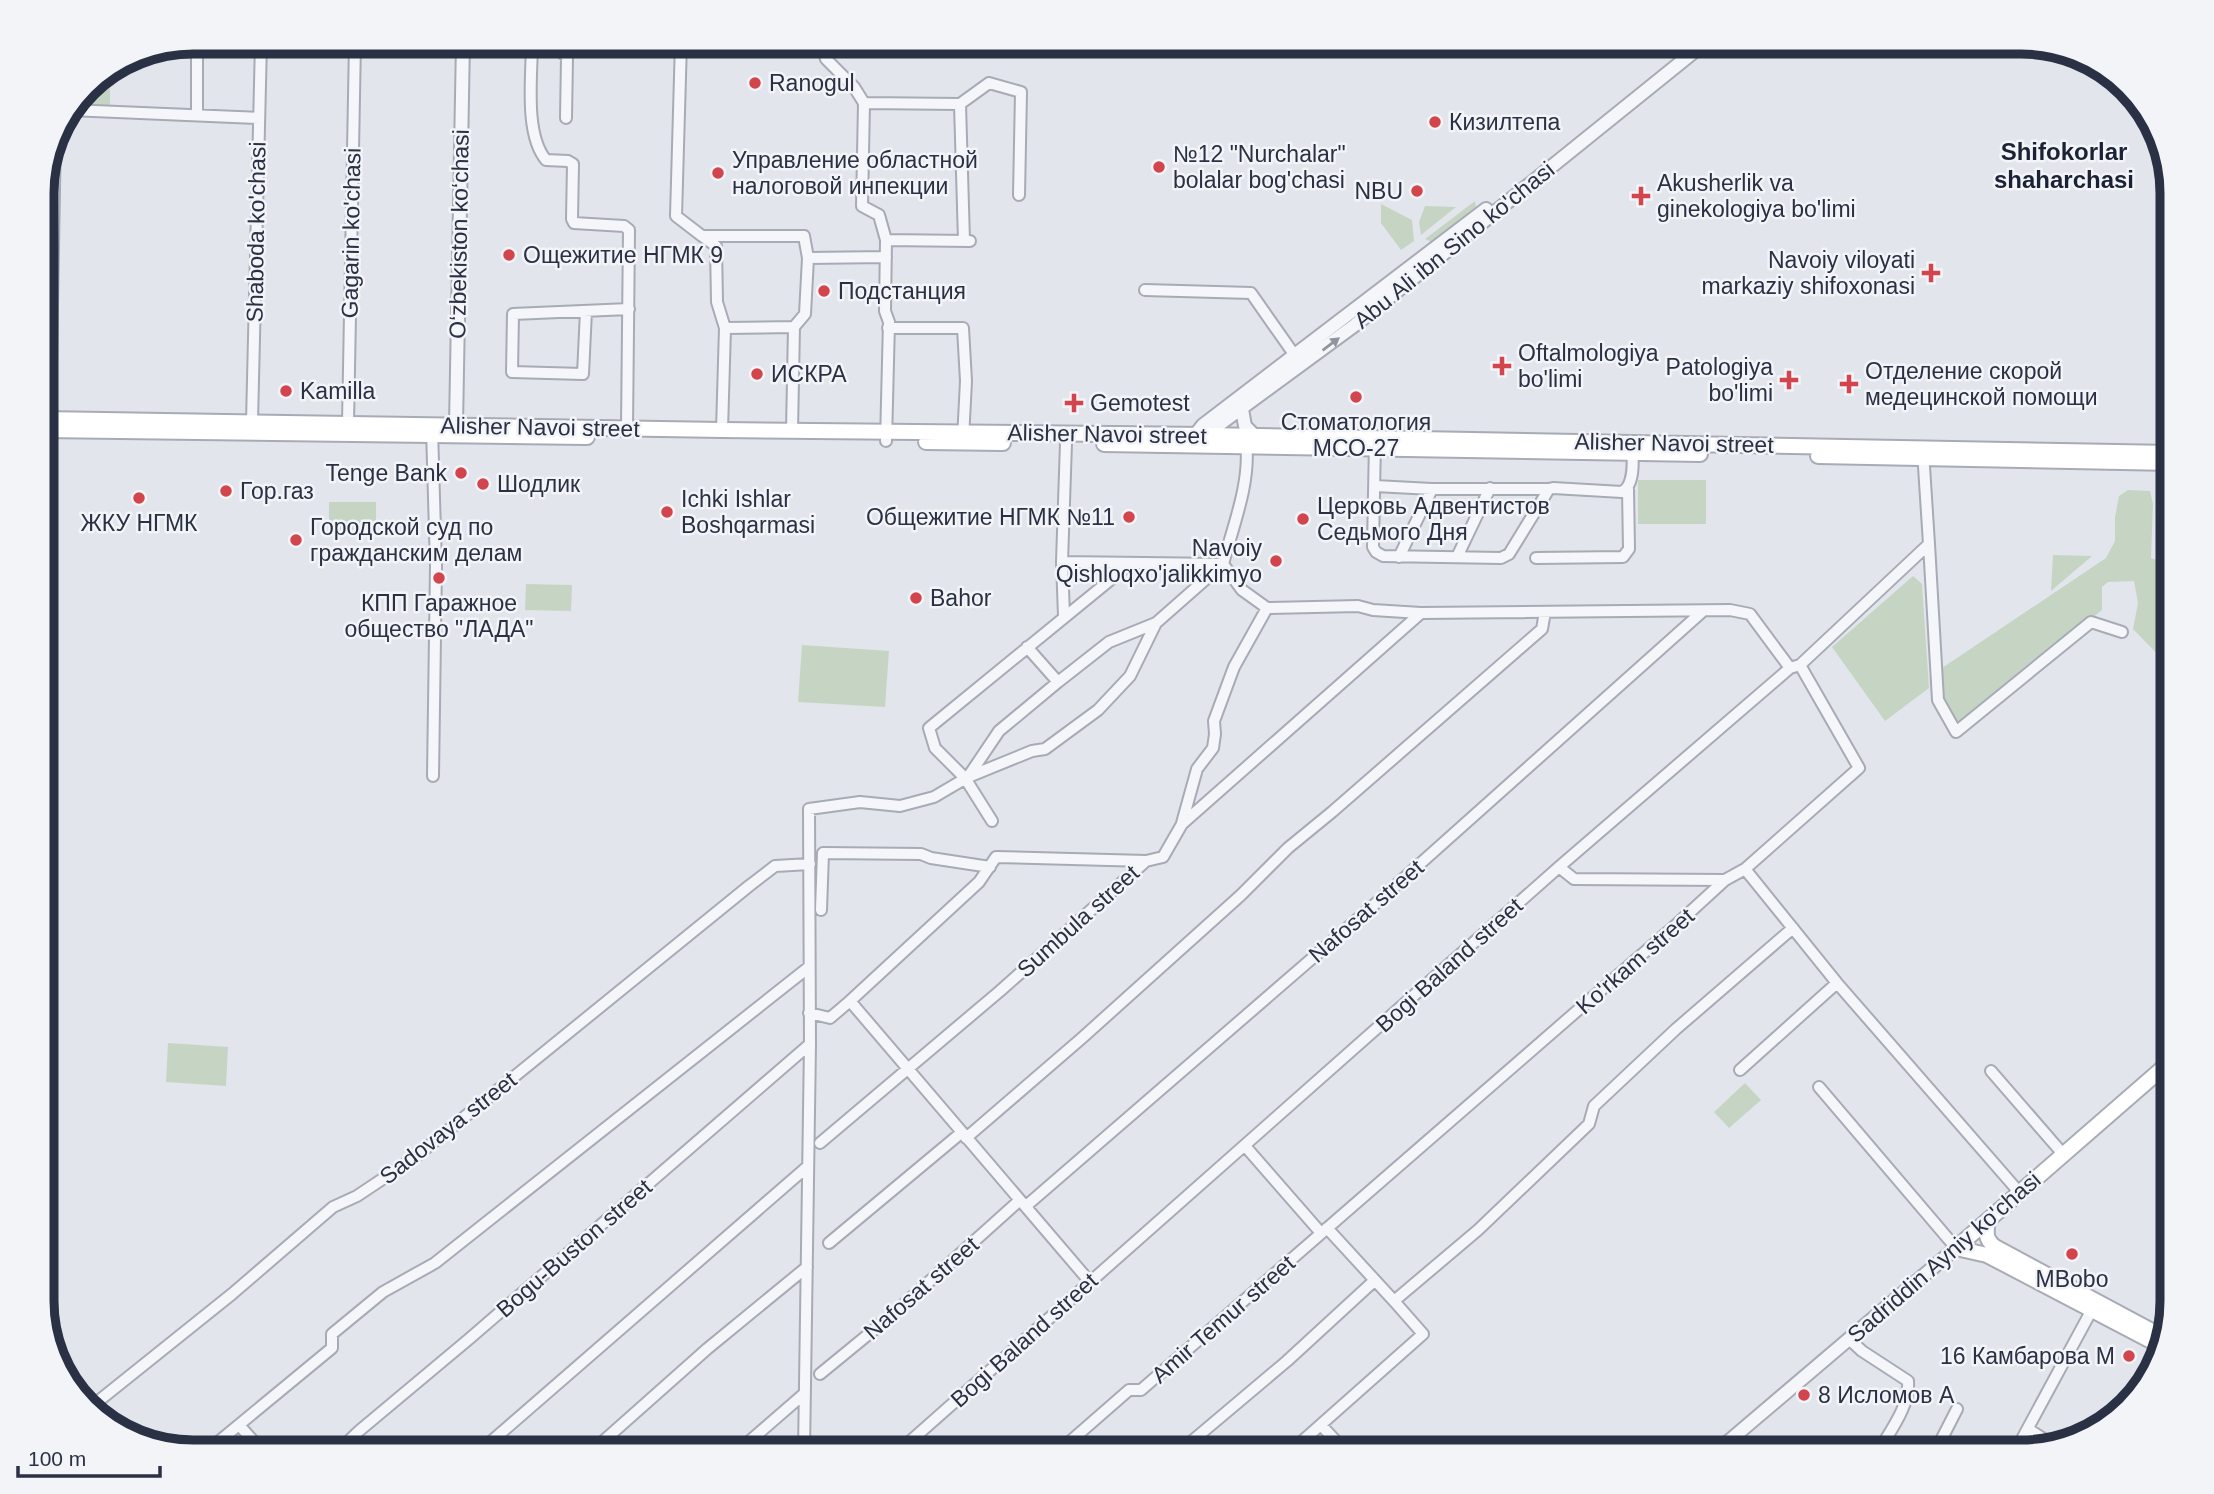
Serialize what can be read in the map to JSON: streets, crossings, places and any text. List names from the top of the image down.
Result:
{
  "streets": {
    "main road": ["Alisher Navoi street", "Sadriddin Ayniy ko'chasi"],
    "street": [
      "Shaboda ko'chasi",
      "Gagarin ko'chasi",
      "O‘zbekiston ko‘chasi",
      "Abu Ali ibn Sino ko'chasi",
      "Nafosat street",
      "Sumbula street",
      "Ko'rkam street",
      "Bogi Baland street",
      "Sadovaya street",
      "Bogu-Buston street",
      "Amir Temur street"
    ]
  },
  "crossings": [
    ["Shaboda ko'chasi", "Alisher Navoi street"],
    ["Gagarin ko'chasi", "Alisher Navoi street"],
    ["O‘zbekiston ko‘chasi", "Alisher Navoi street"],
    ["Abu Ali ibn Sino ko'chasi", "Alisher Navoi street"],
    ["Ko'rkam street", "Bogi Baland street"],
    ["Ko'rkam street", "Amir Temur street"]
  ],
  "districts": ["Shifokorlar shaharchasi"],
  "places": {
    "other": [
      "Ranogul",
      "Кизилтепа",
      "№12 \"Nurchalar\" bolalar bog'chasi",
      "Управление областной налоговой инпекции",
      "NBU",
      "Ощежитие НГМК 9",
      "Подстанция",
      "ИСКРА",
      "Kamilla",
      "Стоматология МСО-27",
      "Tenge Bank",
      "Шодлик",
      "Гор.газ",
      "ЖКУ НГМК",
      "Ichki Ishlar Boshqarmasi",
      "Общежитие НГМК №11",
      "Церковь Адвентистов Седьмого Дня",
      "Городской суд по гражданским делам",
      "Navoiy Qishloqxo'jalikkimyo",
      "КПП Гаражное общество \"ЛАДА\"",
      "Bahor",
      "MBobo",
      "16 Камбарова М",
      "8 Исломов А"
    ],
    "health": [
      "Akusherlik va ginekologiya bo'limi",
      "Navoiy viloyati markaziy shifoxonasi",
      "Oftalmologiya bo'limi",
      "Patologiya bo'limi",
      "Отделение скорой медецинской помощи",
      "Gemotest"
    ]
  },
  "scale_bar": "100 m"
}
